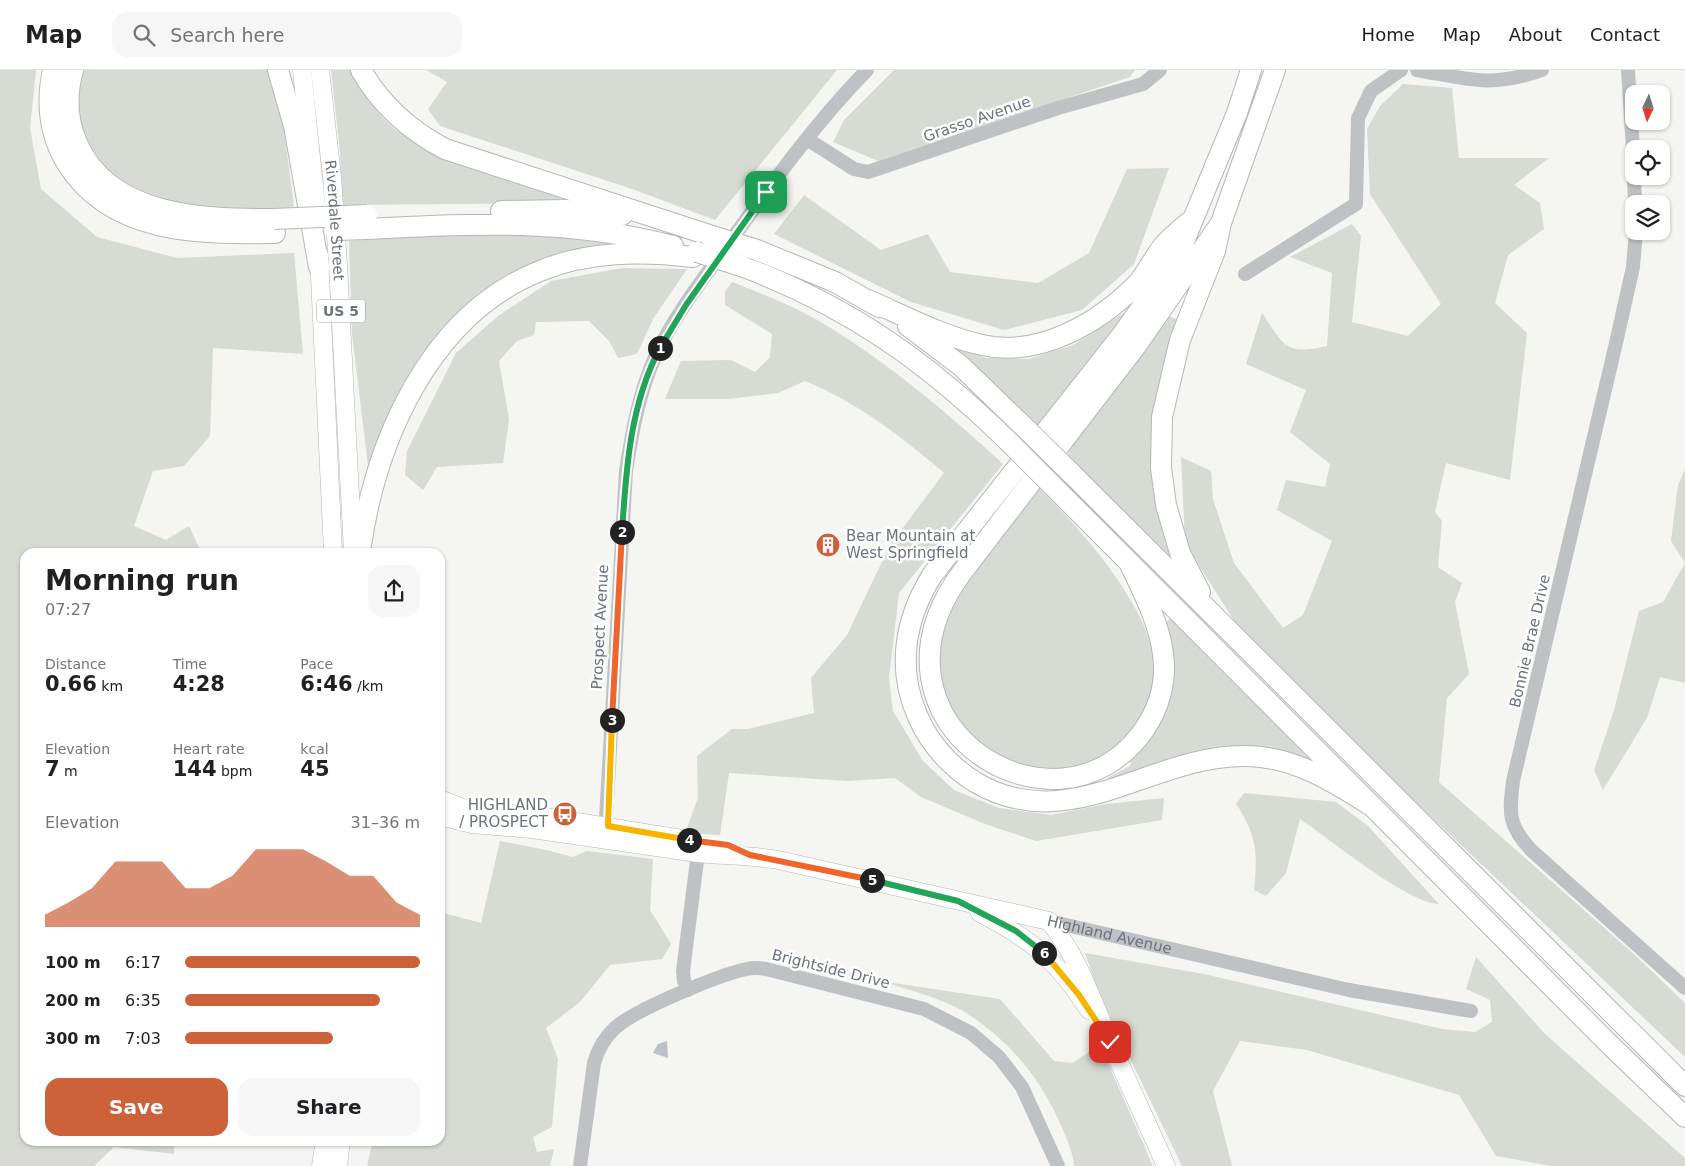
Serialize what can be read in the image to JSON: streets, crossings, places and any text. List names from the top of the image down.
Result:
{
  "streets": {
    "main road": ["Riverdale Street", "US 5", "Highland Avenue"],
    "street": [
      "Grasso Avenue",
      "Prospect Avenue",
      "Bonnie Brae Drive",
      "Brightside Drive"
    ]
  },
  "crossings": [
    ["Grasso Avenue", "Prospect Avenue"],
    ["Prospect Avenue", "Highland Avenue"]
  ],
  "places": {
    "building": ["Bear Mountain at West Springfield"],
    "bus stop": ["HIGHLAND / PROSPECT"]
  },
  "north": "bottom",
  "page": {
    "header": "Map",
    "search": "Search here",
    "nav": [
      "Home",
      "Map",
      "About",
      "Contact"
    ],
    "pins": [
      "1",
      "2",
      "3",
      "4",
      "5",
      "6"
    ],
    "heading": ["Morning run", "07:27"],
    "stats": [
      ["Distance", "0.66 km"],
      ["Time", "4:28"],
      ["Pace", "6:46 /km"],
      ["Elevation", "7 m"],
      ["Heart rate", "144 bpm"],
      ["kcal", "45"]
    ],
    "chart": ["Elevation", "31–36 m"],
    "list": [
      {
        "name": "100 m",
        "note": "6:17"
      },
      {
        "name": "200 m",
        "note": "6:35"
      },
      {
        "name": "300 m",
        "note": "7:03"
      }
    ],
    "buttons": ["Save", "Share"]
  }
}
